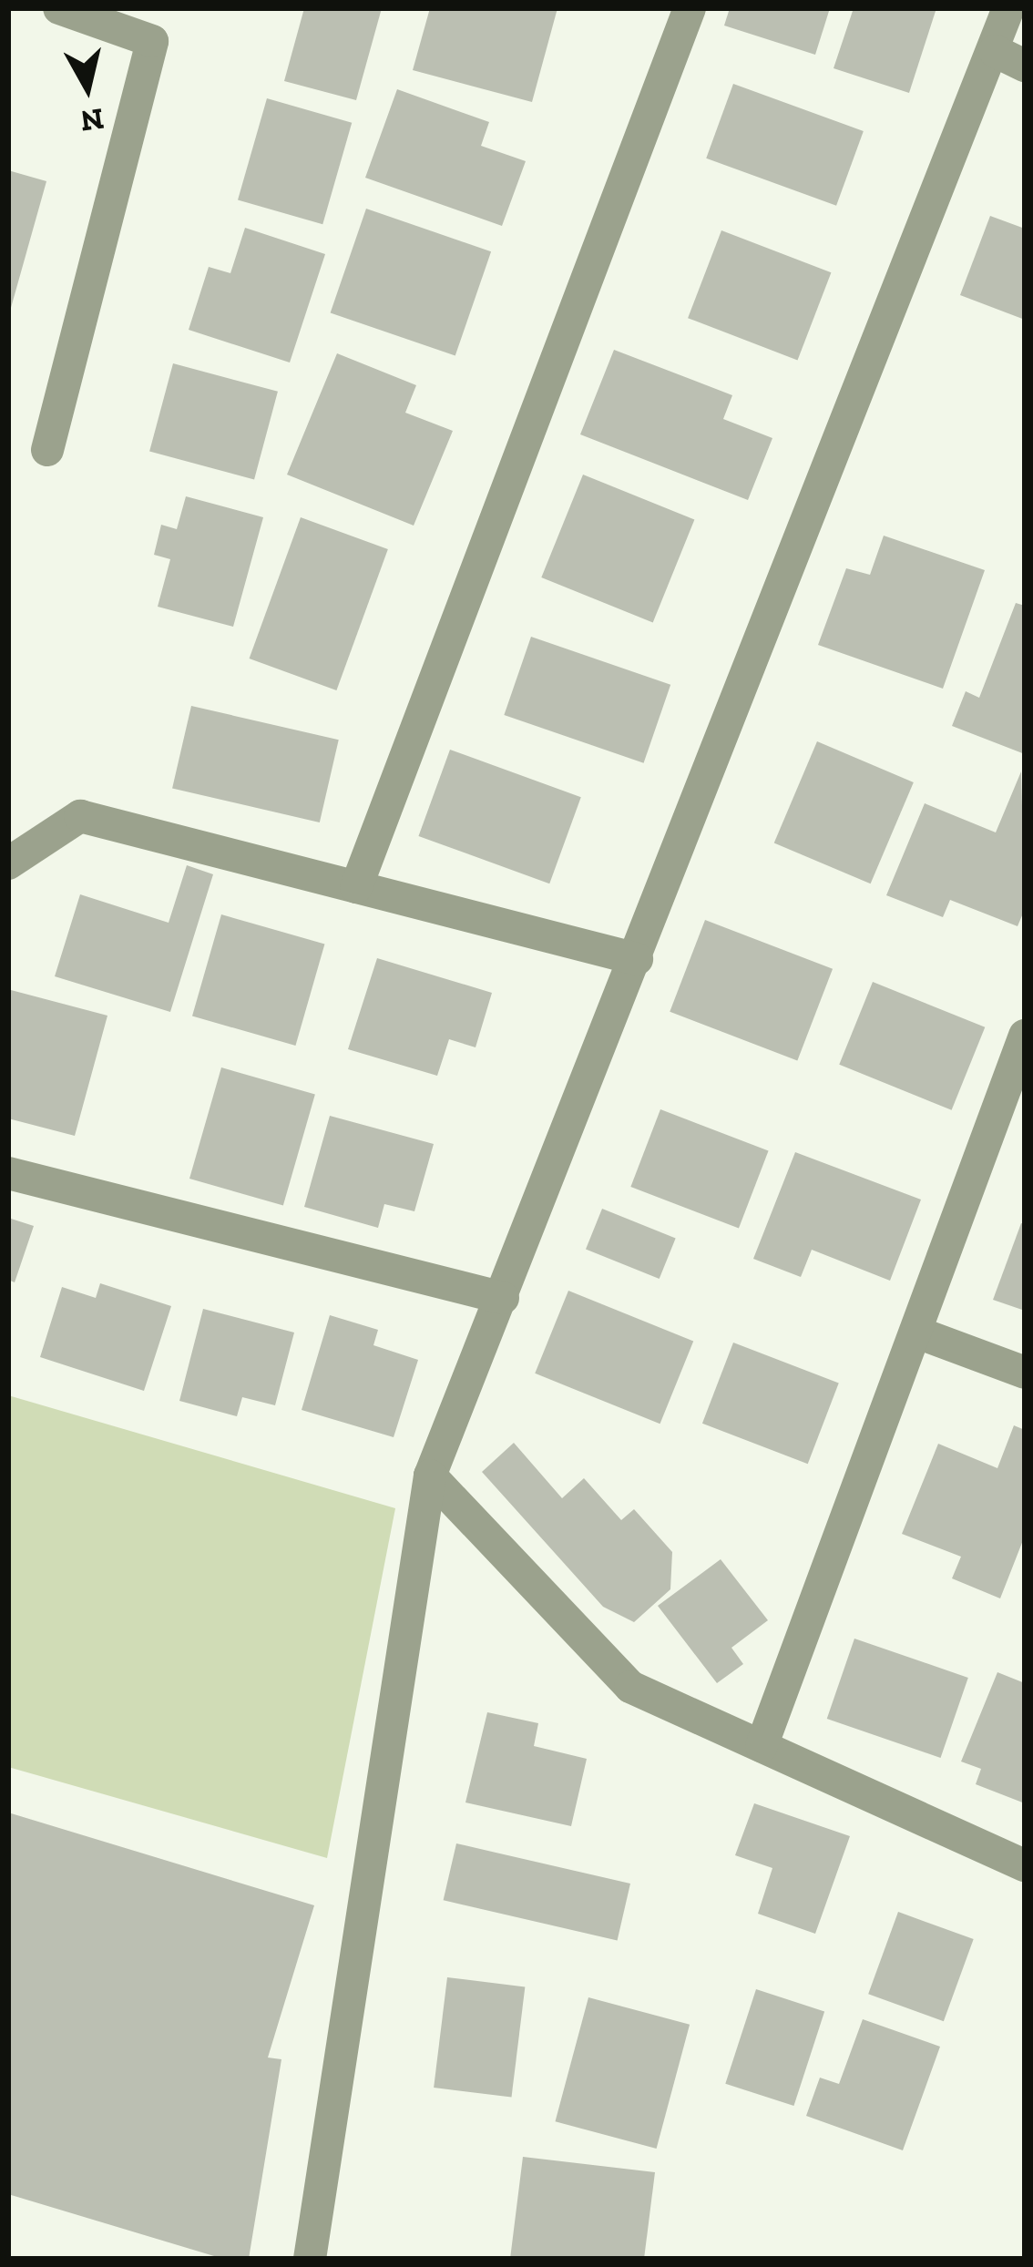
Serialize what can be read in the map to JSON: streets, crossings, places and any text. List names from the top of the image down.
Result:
{
  "north": "bottom"
}
